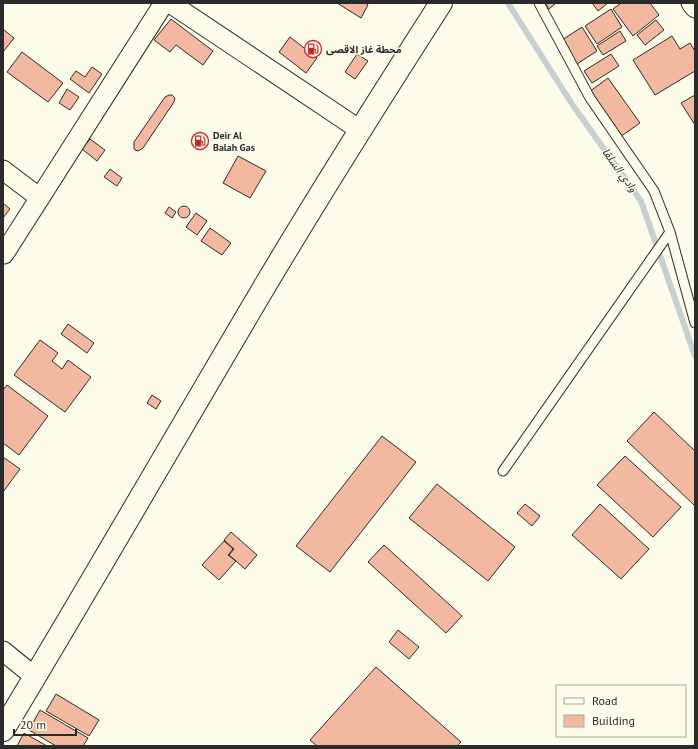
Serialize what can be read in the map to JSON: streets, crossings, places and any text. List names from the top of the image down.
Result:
{
  "water": ["وادي السلقا"],
  "places": {
    "fuel station": ["محطة غاز الاقصى", "Deir Al Balah Gas"]
  },
  "legend": ["Road", "Building"],
  "scale_bar": "20 m"
}
